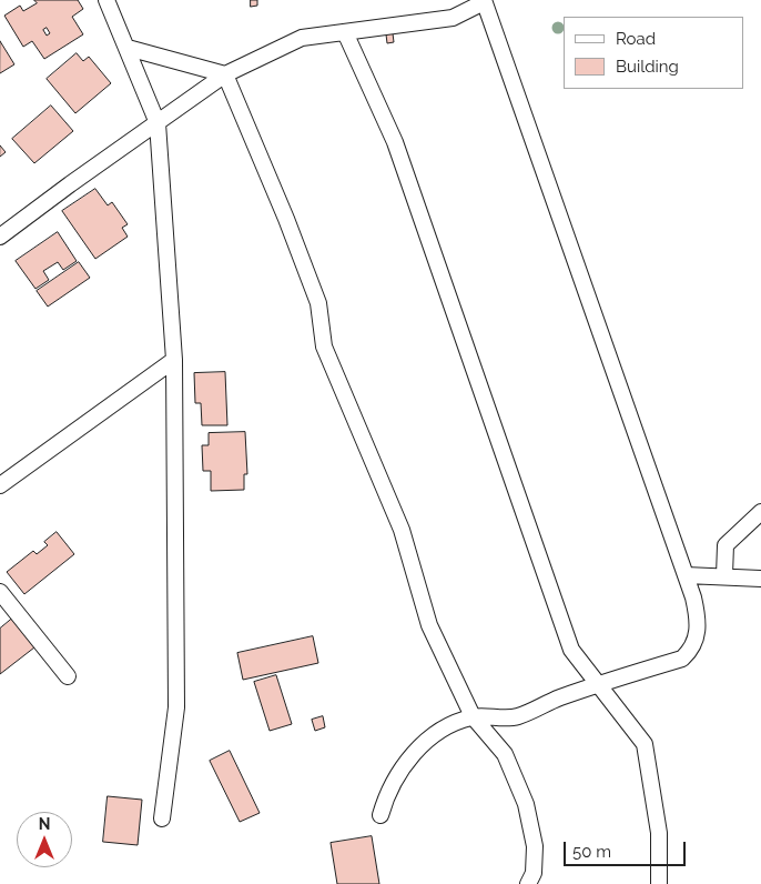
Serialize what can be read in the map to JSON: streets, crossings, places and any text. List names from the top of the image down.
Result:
{
  "legend": ["Road", "Building"],
  "scale_bar": "50 m",
  "north": "top"
}
